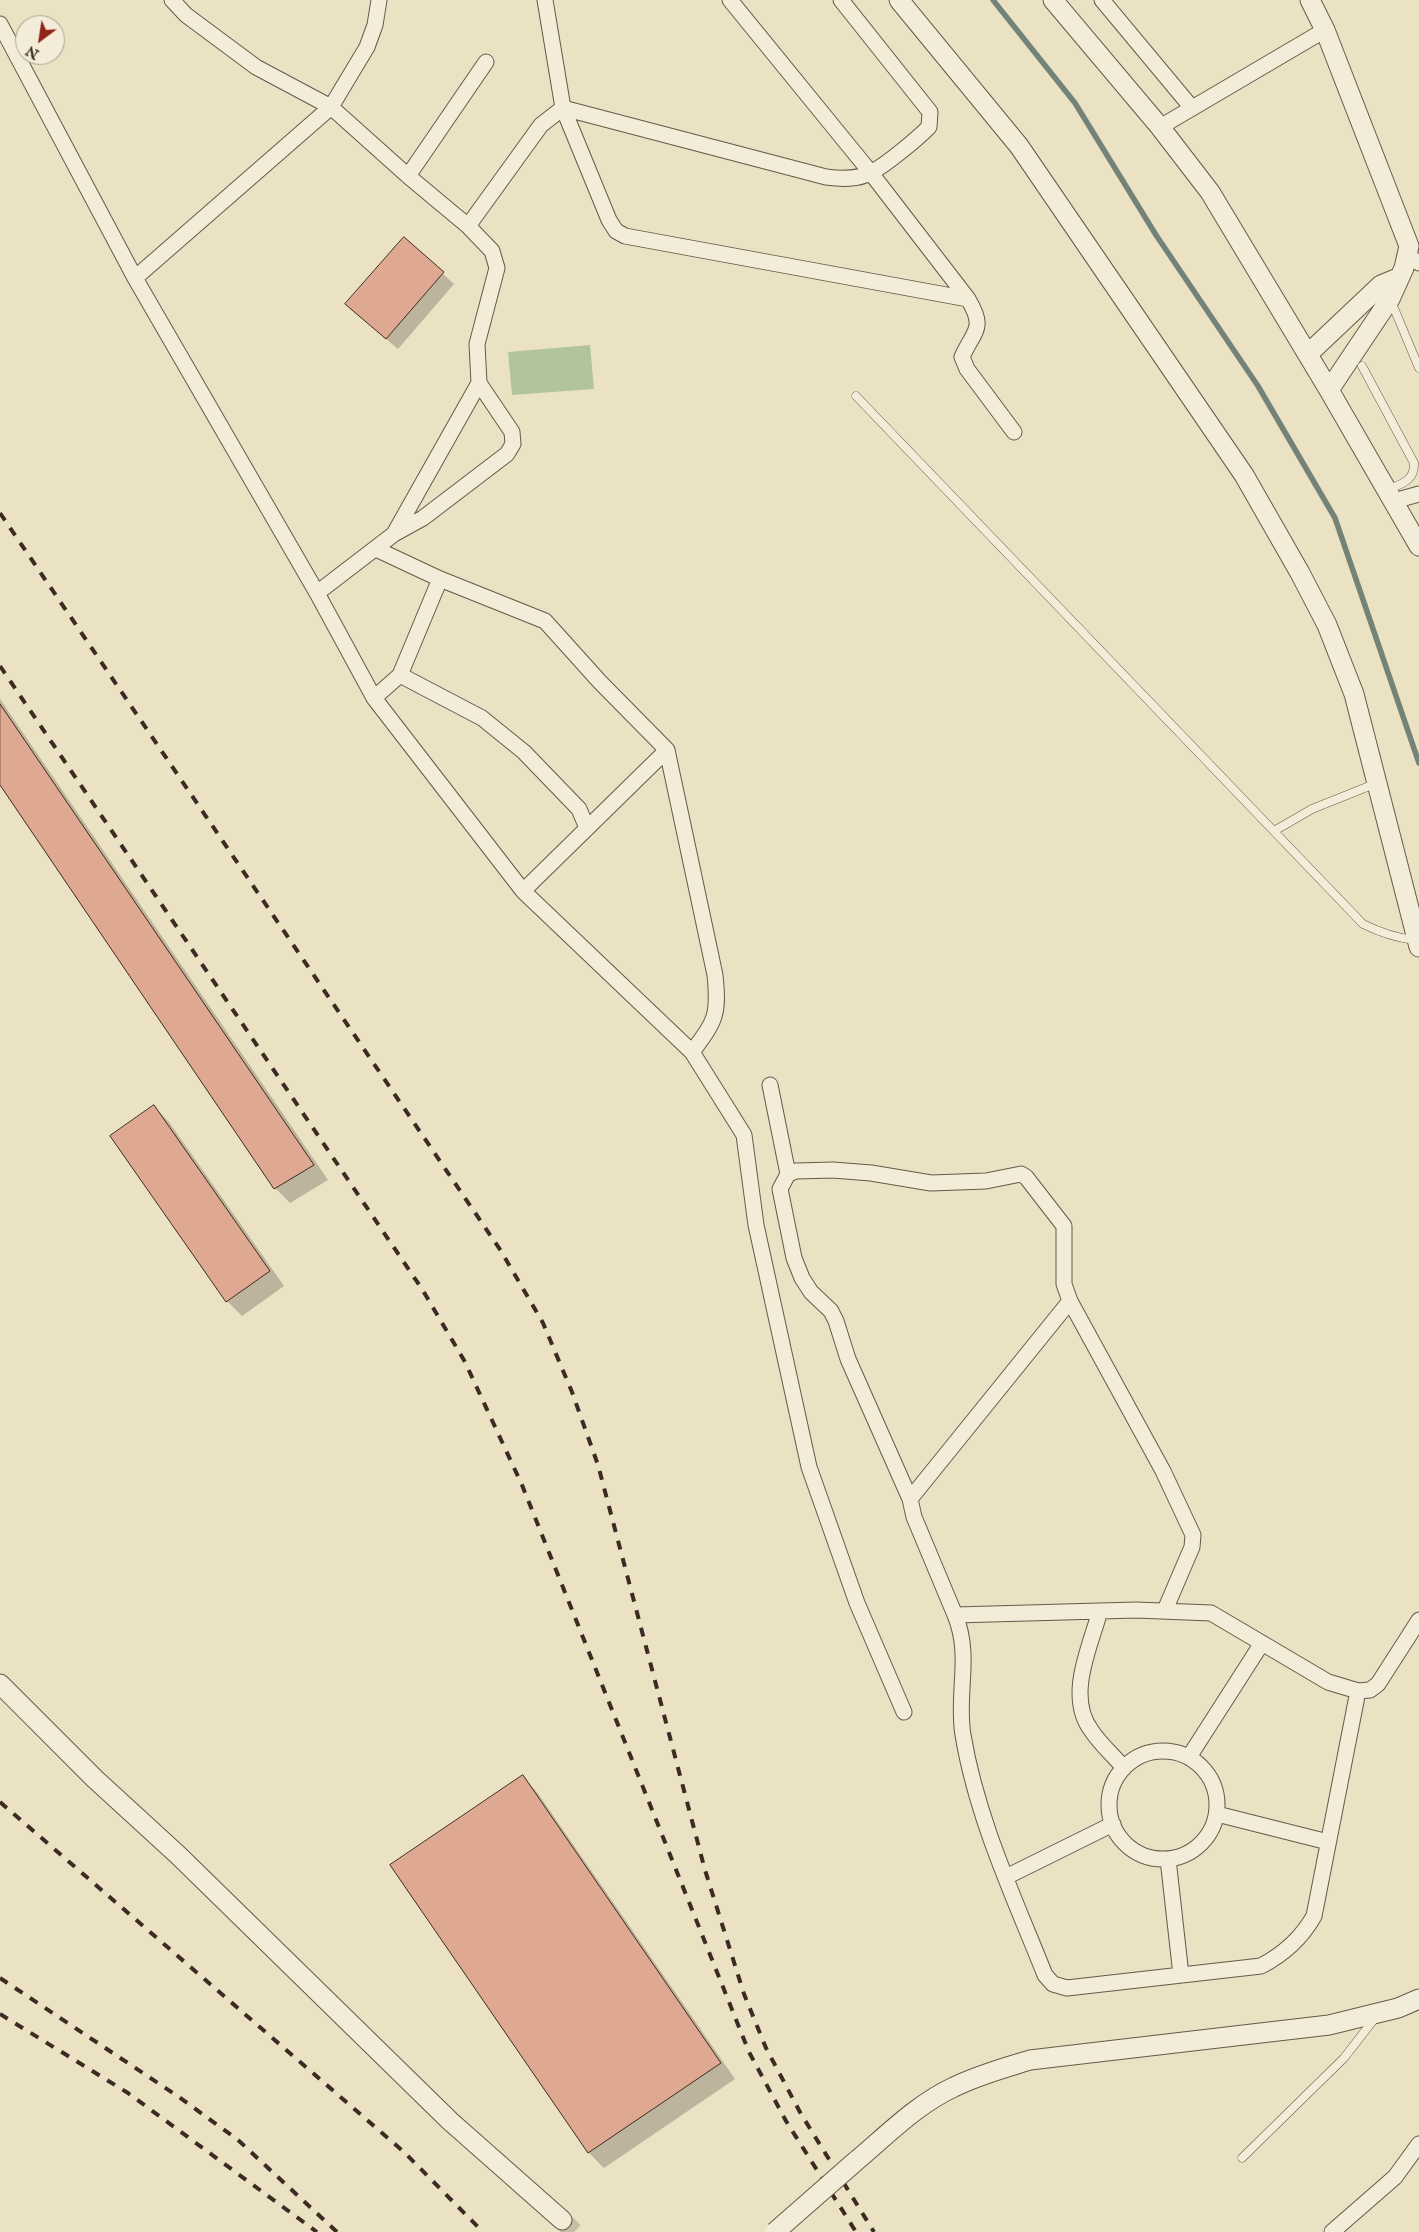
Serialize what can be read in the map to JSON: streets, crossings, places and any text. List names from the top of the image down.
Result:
{
  "north": "bottom left"
}
